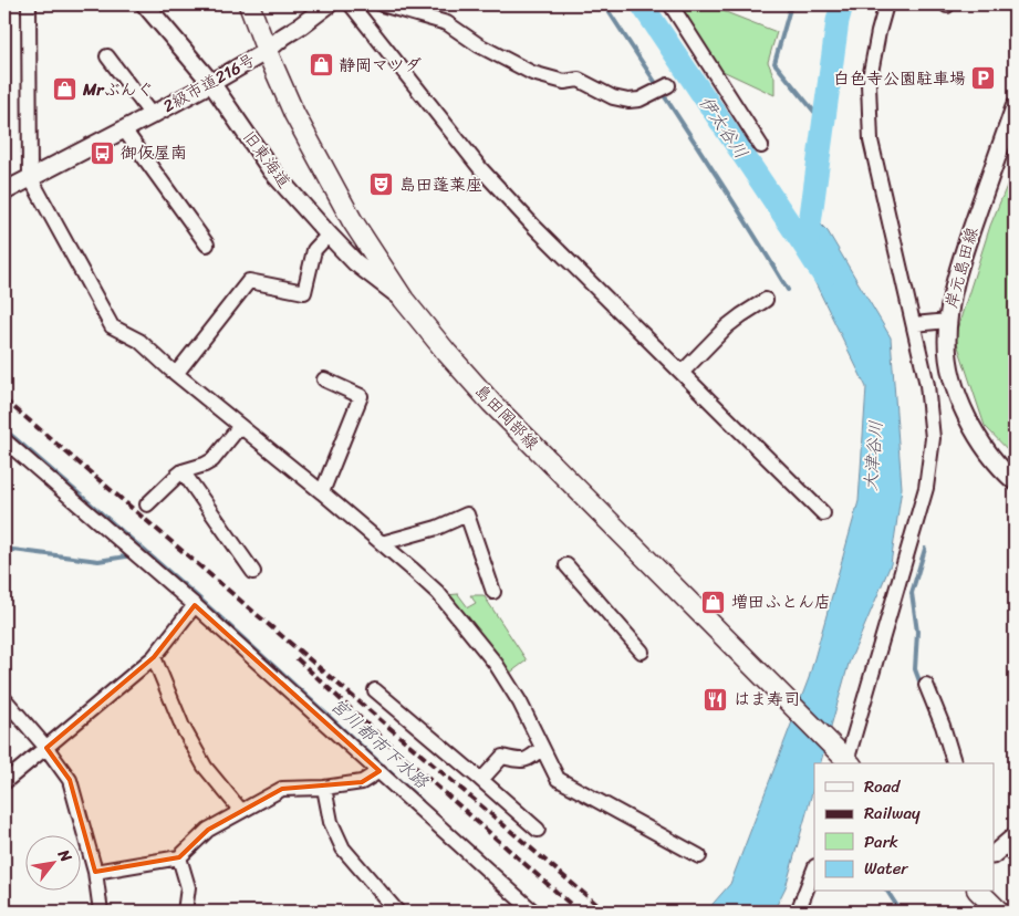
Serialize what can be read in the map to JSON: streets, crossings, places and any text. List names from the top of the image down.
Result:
{
  "streets": {
    "main road": ["島田岡部線"],
    "street": ["2級市道216号", "旧東海道", "岸元島田線"]
  },
  "crossings": [
    ["2級市道216号", "旧東海道"],
    ["2級市道216号", "島田岡部線"],
    ["旧東海道", "島田岡部線"]
  ],
  "water": ["伊太谷川", "大津谷川", "宮川都市下水路"],
  "places": {
    "shop": ["静岡マツダ", "Mrぶんぐ", "増田ふとん店"],
    "parking": ["白色寺公園駐車場"],
    "bus stop": ["御仮屋南"],
    "theatre": ["島田蓬莱座"],
    "restaurant": ["はま寿司"]
  },
  "legend": [
    "Road",
    "Railway",
    "Park",
    "Water"
  ],
  "north": "top right"
}
